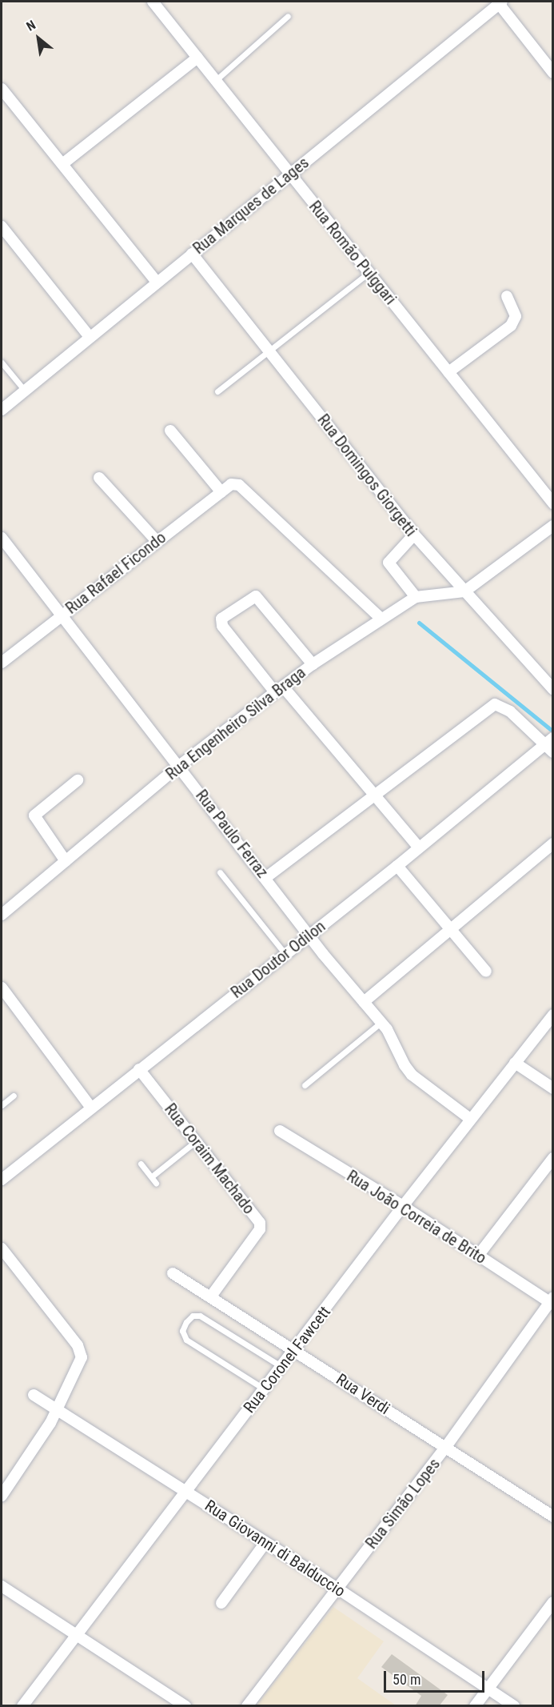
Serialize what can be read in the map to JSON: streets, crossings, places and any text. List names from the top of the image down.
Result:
{
  "streets": {
    "street": [
      "Rua Marques de Lages",
      "Rua Romão Pulggari",
      "Rua Domingos Giorgetti",
      "Rua Rafael Ficondo",
      "Rua Engenheiro Silva Braga",
      "Rua Paulo Ferraz",
      "Rua Doutor Odilon",
      "Rua Coraim Machado",
      "Rua João Correia de Brito",
      "Rua Coronel Fawcett",
      "Rua Verdi",
      "Rua Simão Lopes",
      "Rua Giovanni di Balduccio"
    ]
  },
  "crossings": [
    ["Rua Marques de Lages", "Rua Romão Pulggari"],
    ["Rua Marques de Lages", "Rua Domingos Giorgetti"],
    ["Rua Rafael Ficondo", "Rua Engenheiro Silva Braga"],
    ["Rua Rafael Ficondo", "Rua Paulo Ferraz"],
    ["Rua Engenheiro Silva Braga", "Rua Paulo Ferraz"],
    ["Rua Paulo Ferraz", "Rua Doutor Odilon"],
    ["Rua Paulo Ferraz", "Rua Coronel Fawcett"],
    ["Rua Doutor Odilon", "Rua Coraim Machado"],
    ["Rua Coraim Machado", "Rua Verdi"],
    ["Rua João Correia de Brito", "Rua Coronel Fawcett"],
    ["Rua João Correia de Brito", "Rua Simão Lopes"],
    ["Rua Coronel Fawcett", "Rua Verdi"],
    ["Rua Coronel Fawcett", "Rua Giovanni di Balduccio"],
    ["Rua Verdi", "Rua Simão Lopes"],
    ["Rua Simão Lopes", "Rua Giovanni di Balduccio"]
  ],
  "scale_bar": "50 m",
  "north": "top left"
}
